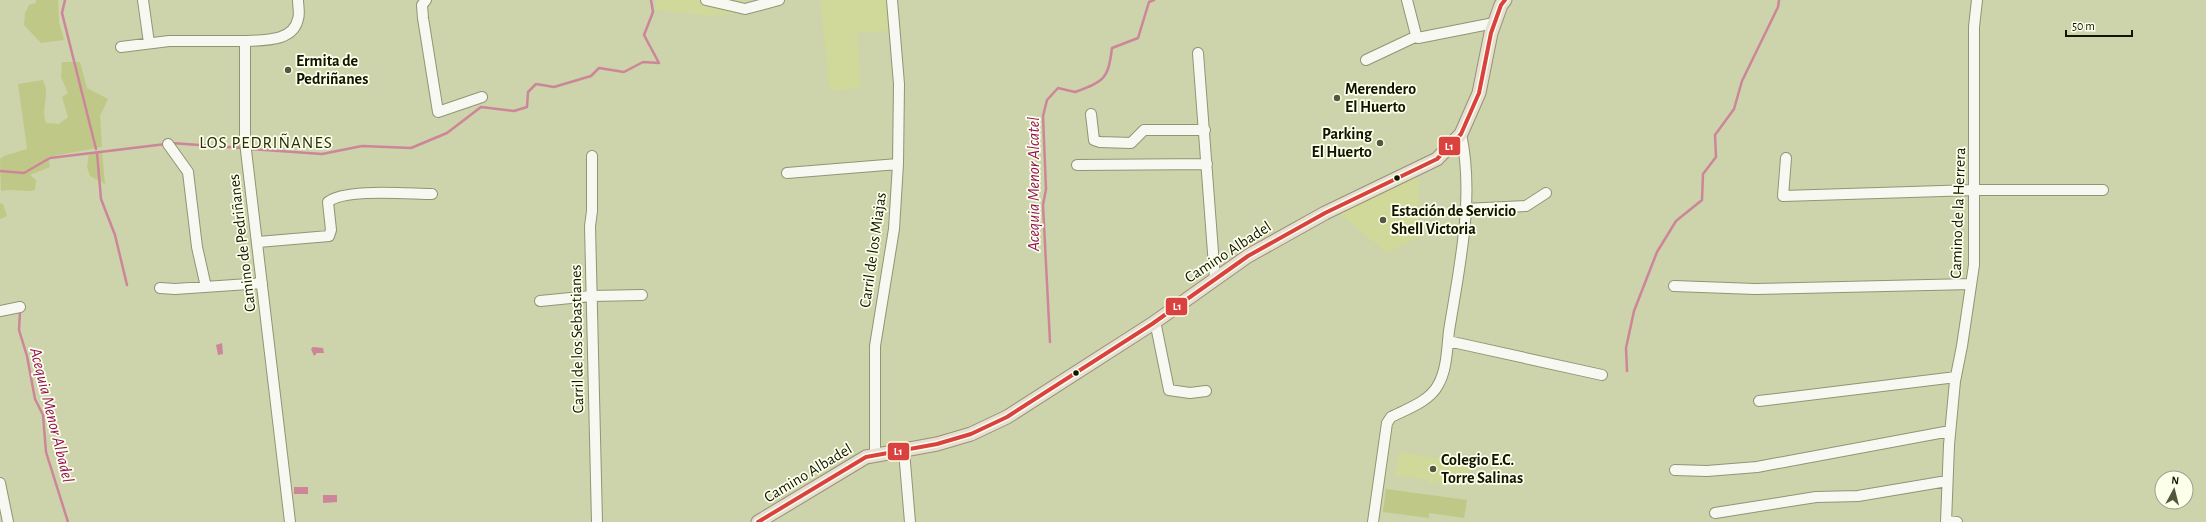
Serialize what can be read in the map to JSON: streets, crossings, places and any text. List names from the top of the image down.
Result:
{
  "streets": {
    "main road": ["Camino Albadel"],
    "street": [
      "Camino de la Herrera",
      "Camino de Pedriñanes",
      "Carril de los Miajas",
      "Carril de los Sebastianes"
    ]
  },
  "crossings": [
    ["Carril de los Miajas", "Camino Albadel"]
  ],
  "districts": ["LOS PEDRIÑANES"],
  "water": ["Acequia Menor Alcatel", "Acequia Menor Albadel"],
  "places": [
    "Ermita de Pedriñanes",
    "Merendero El Huerto",
    "Parking El Huerto",
    "Estación de Servicio Shell Victoria",
    "Colegio E.C. Torre Salinas"
  ],
  "lines": ["transit line L1"],
  "scale_bar": "50 m",
  "north": "top"
}
